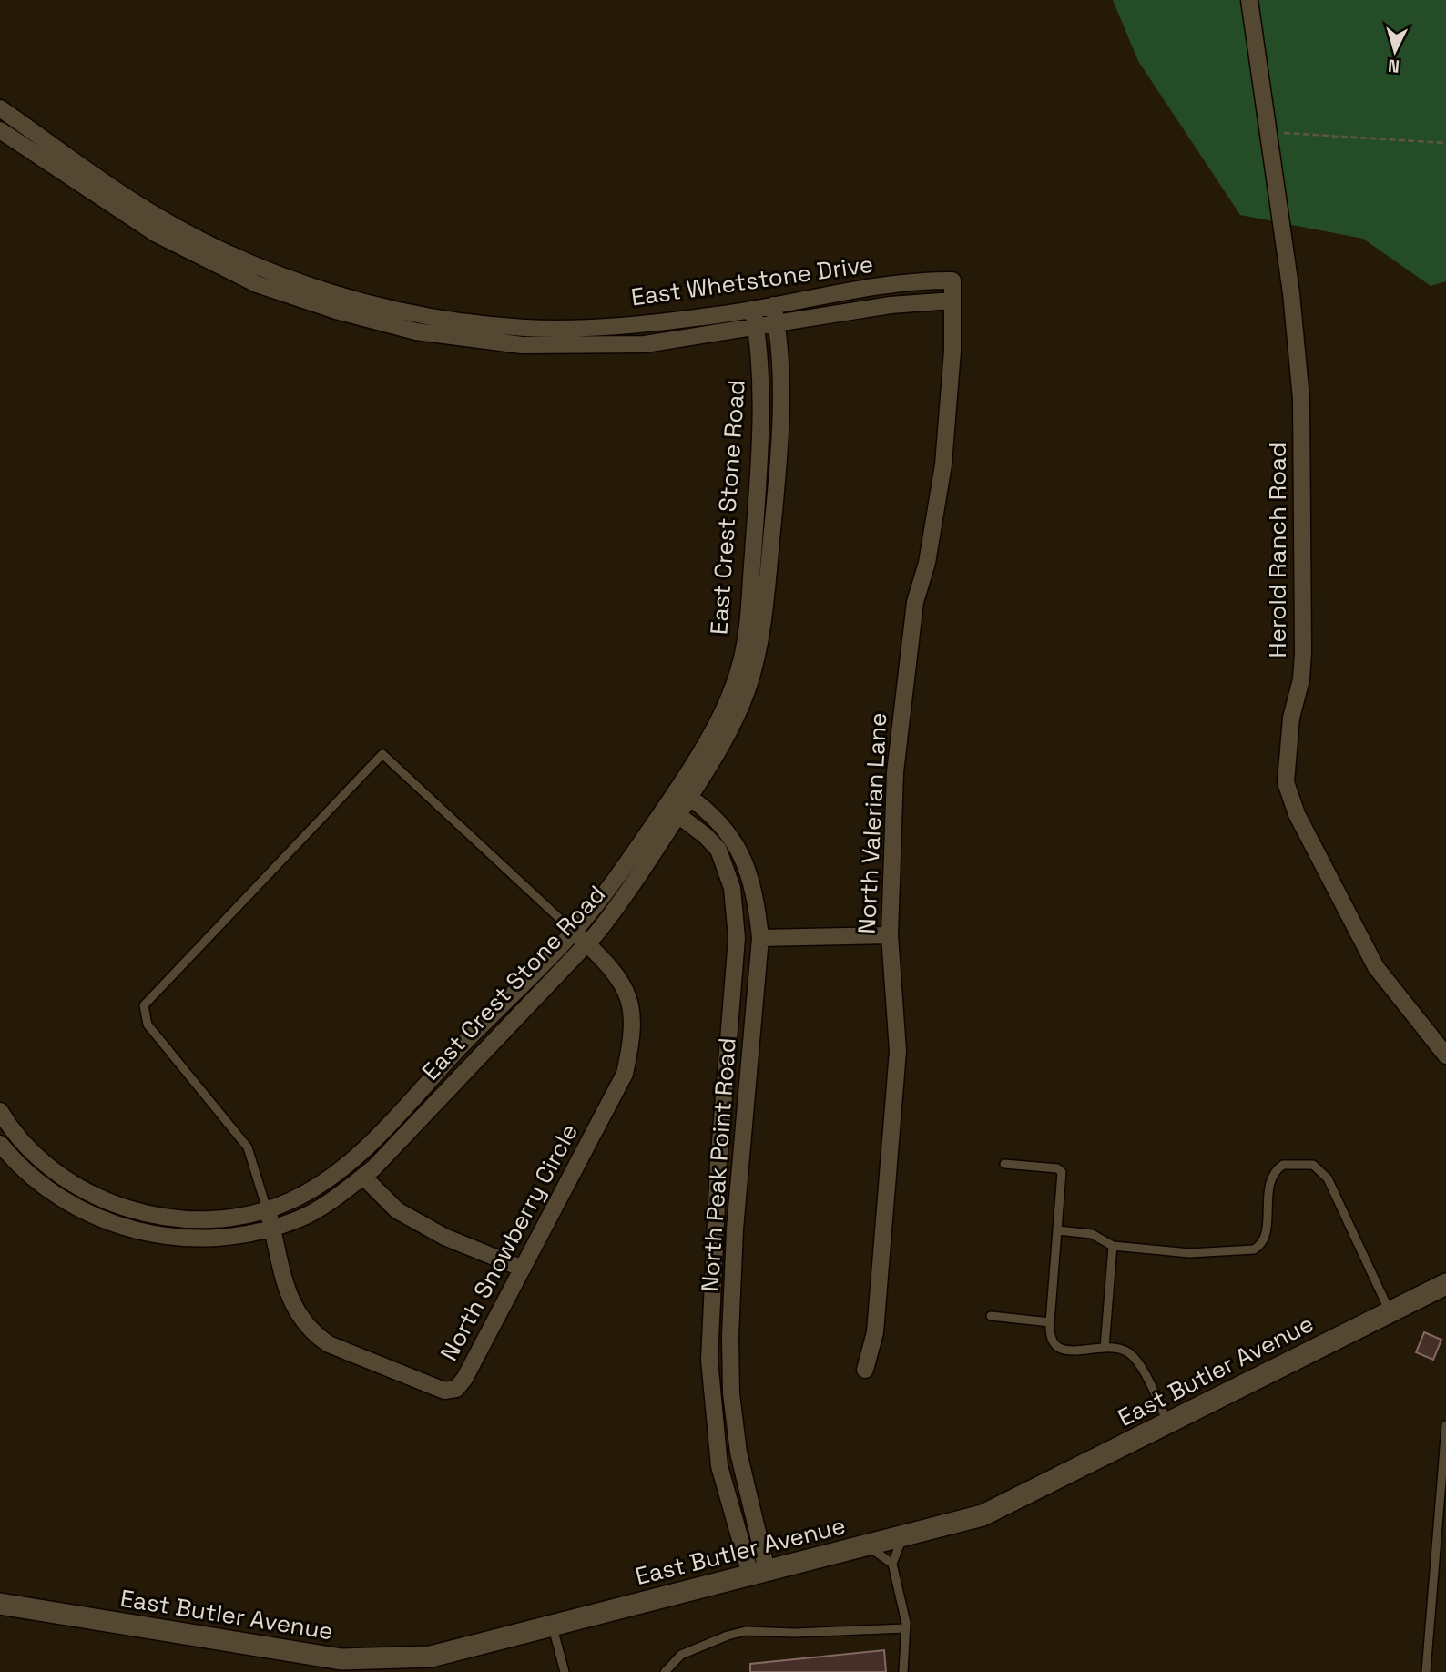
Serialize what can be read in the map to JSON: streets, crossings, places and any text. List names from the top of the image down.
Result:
{
  "streets": {
    "street": [
      "East Whetstone Drive",
      "East Crest Stone Road",
      "Herold Ranch Road",
      "North Valerian Lane",
      "North Peak Point Road",
      "North Snowberry Circle",
      "East Butler Avenue"
    ]
  },
  "crossings": [
    ["East Whetstone Drive", "East Crest Stone Road"],
    ["East Whetstone Drive", "North Valerian Lane"],
    ["East Crest Stone Road", "North Peak Point Road"],
    ["East Crest Stone Road", "North Snowberry Circle"],
    ["North Peak Point Road", "East Butler Avenue"]
  ],
  "north": "bottom"
}
